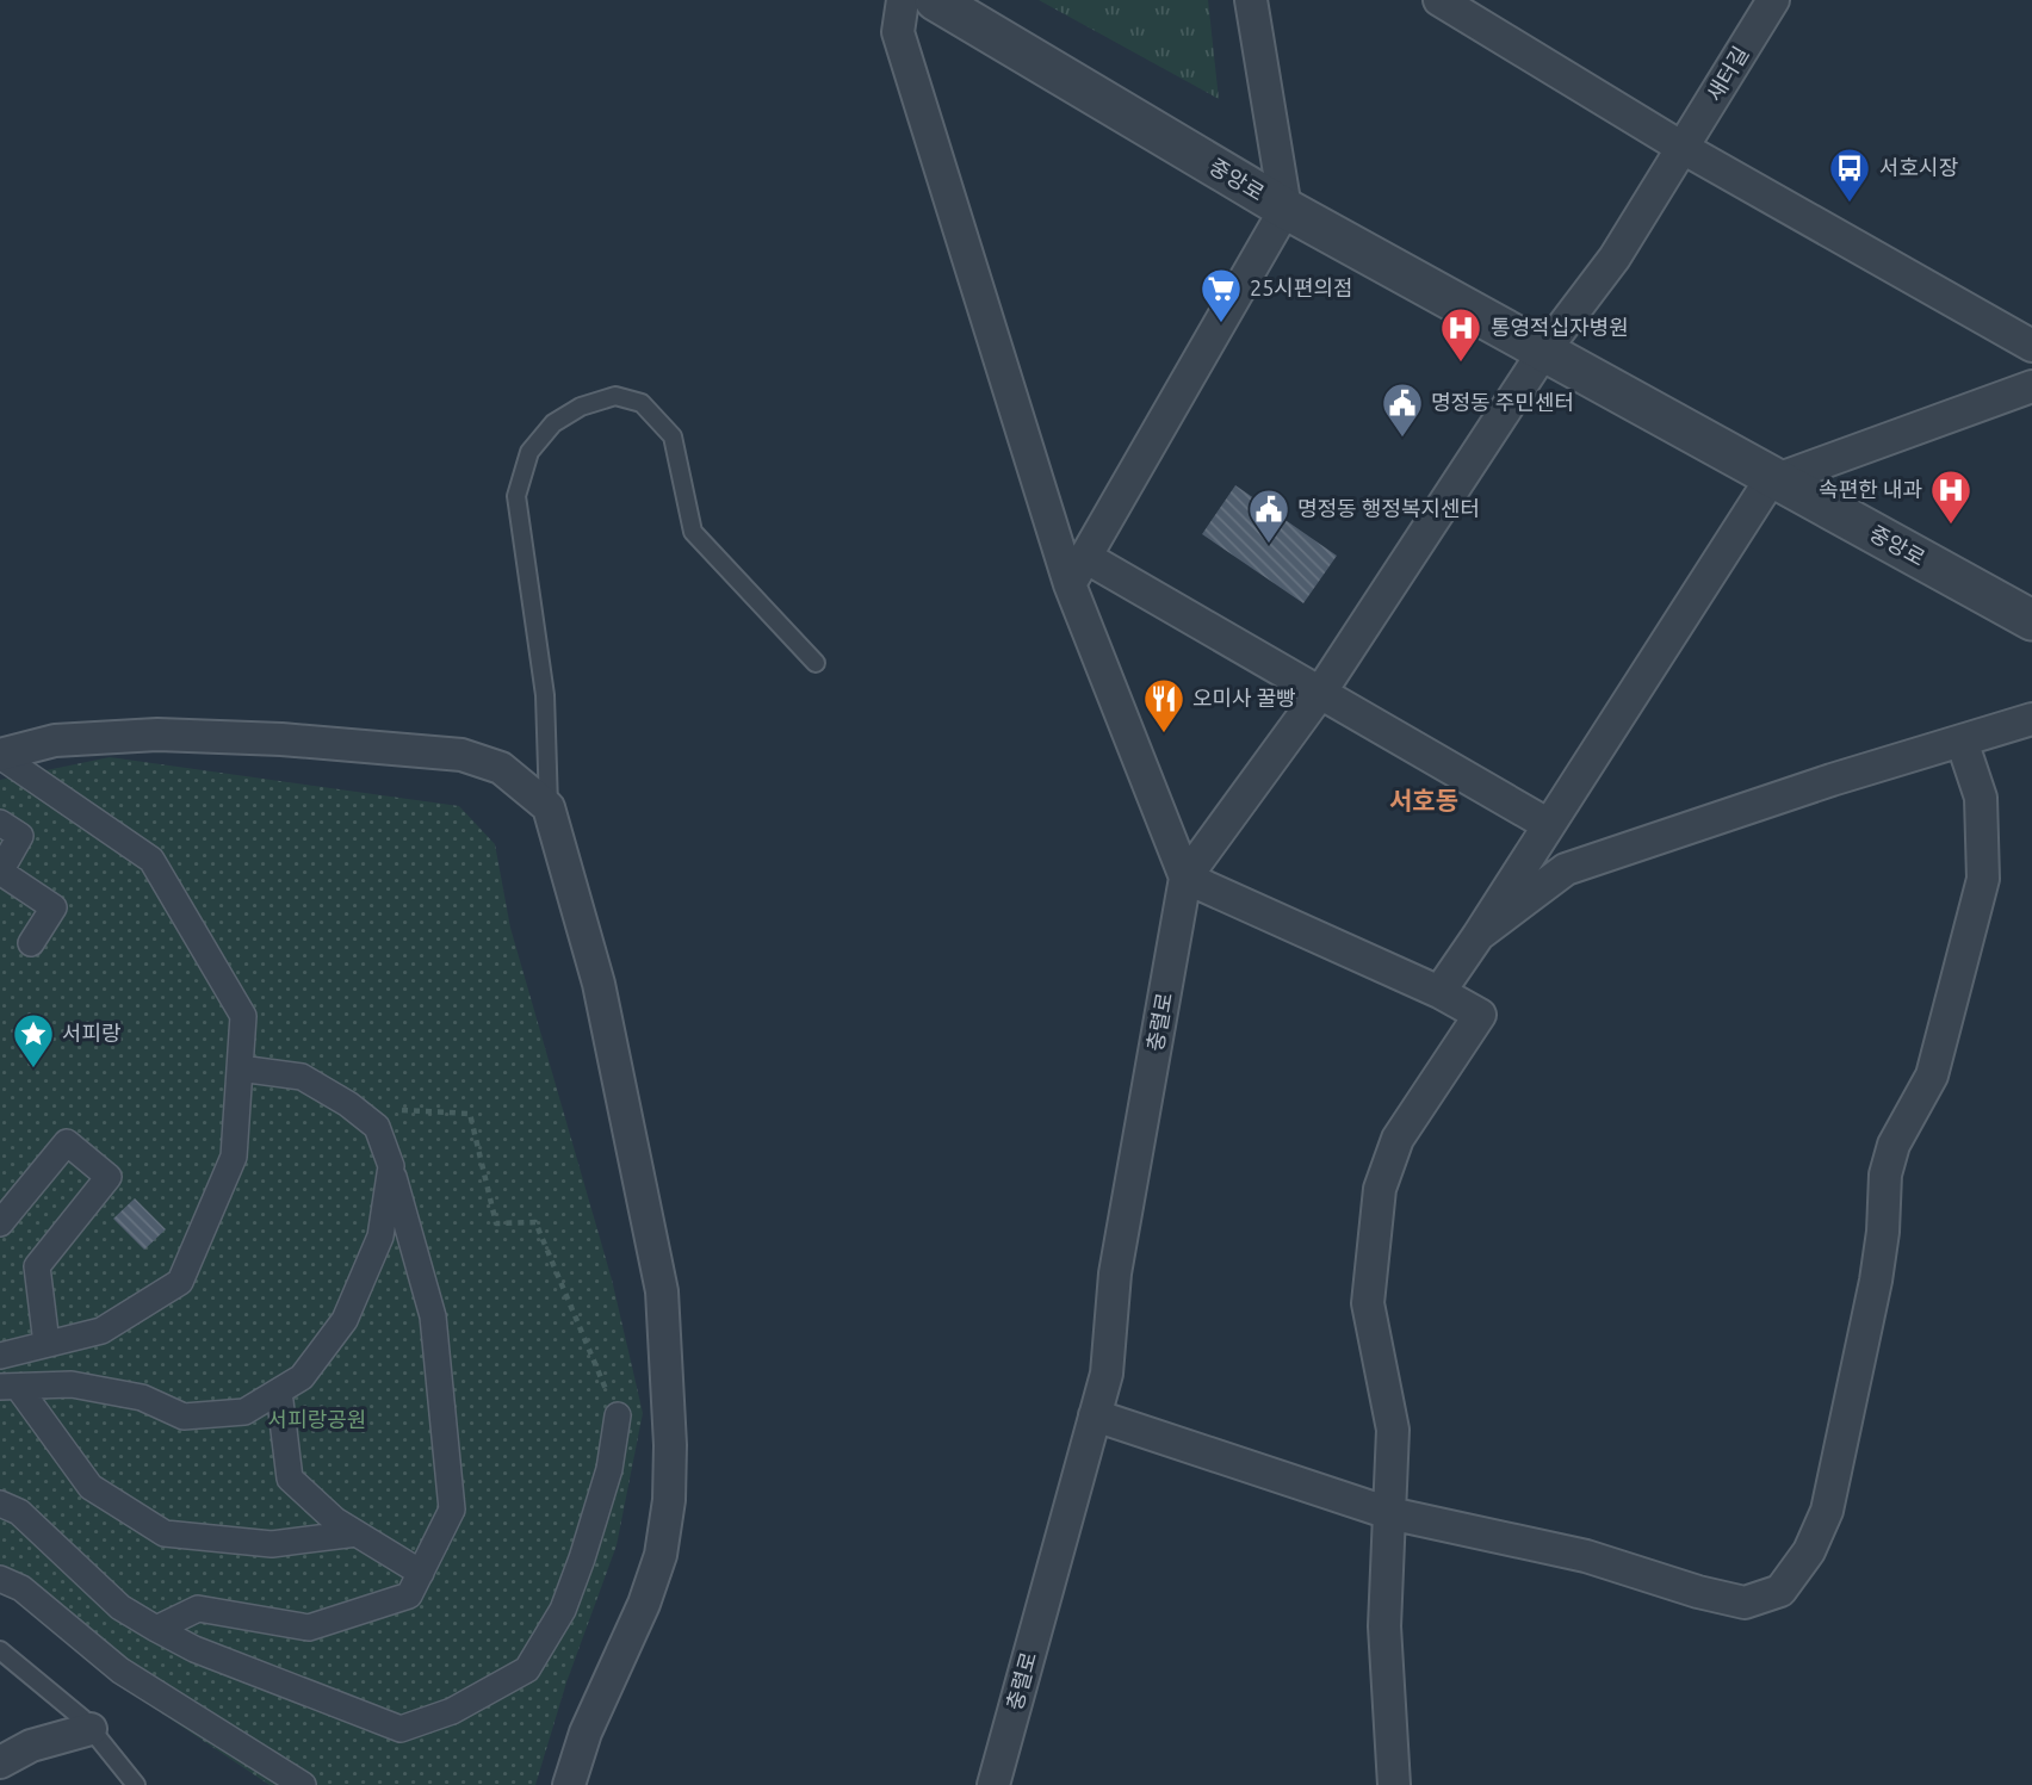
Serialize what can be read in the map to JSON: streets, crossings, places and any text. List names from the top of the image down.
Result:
{
  "streets": {
    "street": ["새터길", "중앙로", "충렬로"]
  },
  "crossings": [
    ["중앙로", "충렬로"]
  ],
  "districts": ["서호동"],
  "parks": ["서피랑공원"],
  "places": {
    "bus stop": ["서호시장"],
    "supermarket": ["25시편의점"],
    "hospital": ["통영적십자병원", "속편한 내과"],
    "public building": ["명정동 주민센터", "명정동 행정복지센터"],
    "restaurant": ["오미사 꿀빵"],
    "place": ["서피랑"]
  }
}
